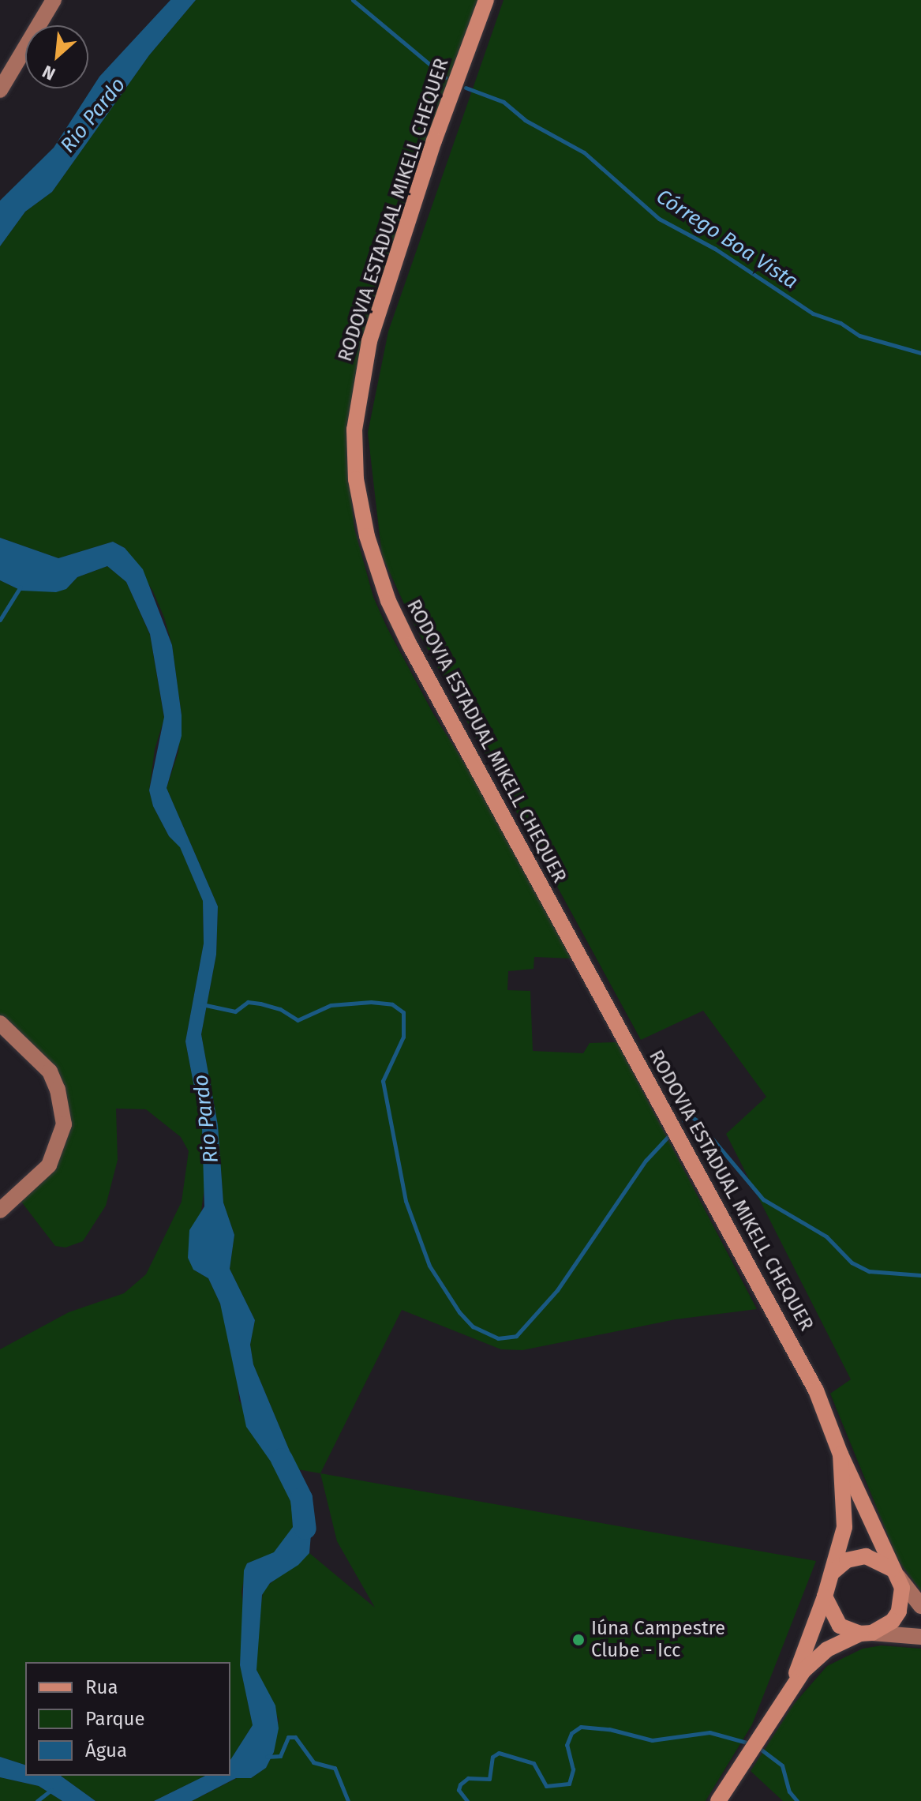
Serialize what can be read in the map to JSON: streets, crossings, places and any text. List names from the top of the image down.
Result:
{
  "streets": {
    "main road": ["RODOVIA ESTADUAL MIKELL CHEQUER"]
  },
  "water": ["Rio Pardo", "Córrego Boa Vista"],
  "places": ["Iúna Campestre Clube - Icc"],
  "legend": ["Rua", "Parque", "Água"],
  "north": "bottom left"
}
